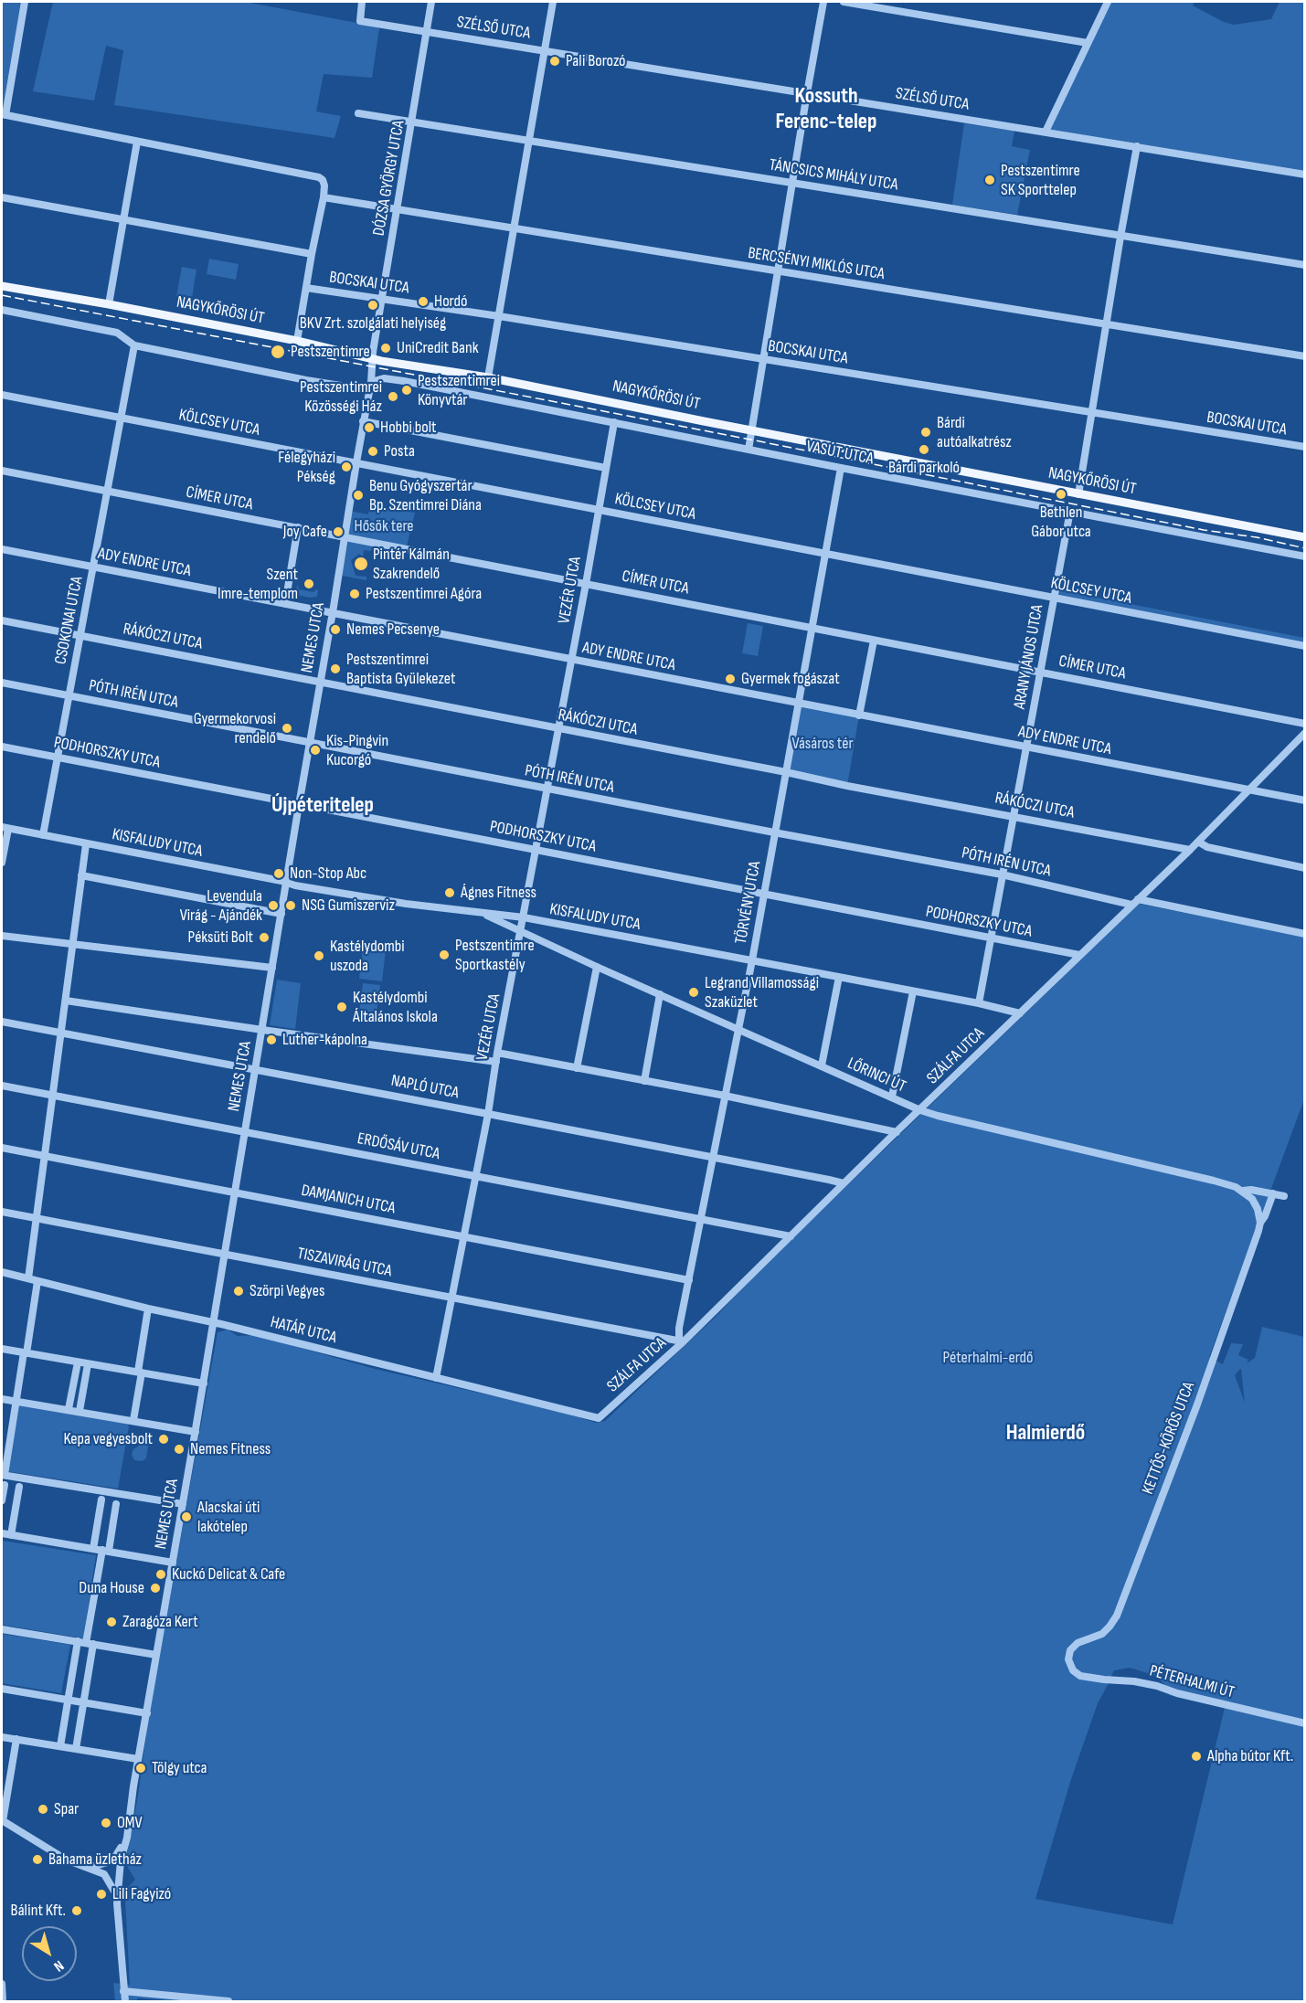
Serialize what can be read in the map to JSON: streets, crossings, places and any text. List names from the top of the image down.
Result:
{
  "streets": {
    "main road": ["NAGYKŐRÖSI ÚT"],
    "street": [
      "SZÉLSŐ UTCA",
      "TÁNCSICS MIHÁLY UTCA",
      "DÓZSA GYÖRGY UTCA",
      "BERCSÉNYI MIKLÓS UTCA",
      "BOCSKAI UTCA",
      "KÖLCSEY UTCA",
      "VASÚT UTCA",
      "CÍMER UTCA",
      "ADY ENDRE UTCA",
      "VEZÉR UTCA",
      "CSOKONAI UTCA",
      "RÁKÓCZI UTCA",
      "NEMES UTCA",
      "ARANY JÁNOS UTCA",
      "PÓTH IRÉN UTCA",
      "PODHORSZKY UTCA",
      "KISFALUDY UTCA",
      "TÖRVÉNY UTCA",
      "SZÁLFA UTCA",
      "LŐRINCI ÚT",
      "NAPLÓ UTCA",
      "ERDŐSÁV UTCA",
      "DAMJANICH UTCA",
      "TISZAVIRÁG UTCA",
      "HATÁR UTCA",
      "KETTŐS-KÖRÖS UTCA",
      "PÉTERHALMI ÚT"
    ]
  },
  "crossings": [
    ["SZÉLSŐ UTCA", "DÓZSA GYÖRGY UTCA"],
    ["TÁNCSICS MIHÁLY UTCA", "DÓZSA GYÖRGY UTCA"],
    ["DÓZSA GYÖRGY UTCA", "BERCSÉNYI MIKLÓS UTCA"],
    ["DÓZSA GYÖRGY UTCA", "BOCSKAI UTCA"],
    ["DÓZSA GYÖRGY UTCA", "NAGYKŐRÖSI ÚT"],
    ["DÓZSA GYÖRGY UTCA", "NEMES UTCA"],
    ["NAGYKŐRÖSI ÚT", "NEMES UTCA"],
    ["KÖLCSEY UTCA", "VEZÉR UTCA"],
    ["KÖLCSEY UTCA", "CSOKONAI UTCA"],
    ["KÖLCSEY UTCA", "NEMES UTCA"],
    ["KÖLCSEY UTCA", "ARANY JÁNOS UTCA"],
    ["KÖLCSEY UTCA", "TÖRVÉNY UTCA"],
    ["VASÚT UTCA", "VEZÉR UTCA"],
    ["VASÚT UTCA", "NEMES UTCA"],
    ["VASÚT UTCA", "ARANY JÁNOS UTCA"],
    ["VASÚT UTCA", "TÖRVÉNY UTCA"],
    ["CÍMER UTCA", "VEZÉR UTCA"],
    ["CÍMER UTCA", "CSOKONAI UTCA"],
    ["CÍMER UTCA", "NEMES UTCA"],
    ["CÍMER UTCA", "ARANY JÁNOS UTCA"],
    ["CÍMER UTCA", "TÖRVÉNY UTCA"],
    ["ADY ENDRE UTCA", "VEZÉR UTCA"],
    ["ADY ENDRE UTCA", "CSOKONAI UTCA"],
    ["ADY ENDRE UTCA", "NEMES UTCA"],
    ["ADY ENDRE UTCA", "ARANY JÁNOS UTCA"],
    ["ADY ENDRE UTCA", "TÖRVÉNY UTCA"],
    ["ADY ENDRE UTCA", "SZÁLFA UTCA"],
    ["VEZÉR UTCA", "RÁKÓCZI UTCA"],
    ["VEZÉR UTCA", "PÓTH IRÉN UTCA"],
    ["VEZÉR UTCA", "PODHORSZKY UTCA"],
    ["VEZÉR UTCA", "KISFALUDY UTCA"],
    ["VEZÉR UTCA", "LŐRINCI ÚT"],
    ["VEZÉR UTCA", "NAPLÓ UTCA"],
    ["VEZÉR UTCA", "ERDŐSÁV UTCA"],
    ["VEZÉR UTCA", "DAMJANICH UTCA"],
    ["VEZÉR UTCA", "TISZAVIRÁG UTCA"],
    ["VEZÉR UTCA", "HATÁR UTCA"],
    ["CSOKONAI UTCA", "RÁKÓCZI UTCA"],
    ["CSOKONAI UTCA", "PÓTH IRÉN UTCA"],
    ["CSOKONAI UTCA", "PODHORSZKY UTCA"],
    ["CSOKONAI UTCA", "KISFALUDY UTCA"],
    ["RÁKÓCZI UTCA", "NEMES UTCA"],
    ["RÁKÓCZI UTCA", "ARANY JÁNOS UTCA"],
    ["RÁKÓCZI UTCA", "TÖRVÉNY UTCA"],
    ["RÁKÓCZI UTCA", "SZÁLFA UTCA"],
    ["NEMES UTCA", "PÓTH IRÉN UTCA"],
    ["NEMES UTCA", "PODHORSZKY UTCA"],
    ["NEMES UTCA", "KISFALUDY UTCA"],
    ["NEMES UTCA", "NAPLÓ UTCA"],
    ["NEMES UTCA", "ERDŐSÁV UTCA"],
    ["NEMES UTCA", "DAMJANICH UTCA"],
    ["NEMES UTCA", "TISZAVIRÁG UTCA"],
    ["NEMES UTCA", "HATÁR UTCA"],
    ["ARANY JÁNOS UTCA", "PÓTH IRÉN UTCA"],
    ["ARANY JÁNOS UTCA", "PODHORSZKY UTCA"],
    ["ARANY JÁNOS UTCA", "KISFALUDY UTCA"],
    ["PÓTH IRÉN UTCA", "TÖRVÉNY UTCA"],
    ["PÓTH IRÉN UTCA", "SZÁLFA UTCA"],
    ["PODHORSZKY UTCA", "TÖRVÉNY UTCA"],
    ["PODHORSZKY UTCA", "SZÁLFA UTCA"],
    ["KISFALUDY UTCA", "TÖRVÉNY UTCA"],
    ["KISFALUDY UTCA", "SZÁLFA UTCA"],
    ["KISFALUDY UTCA", "LŐRINCI ÚT"],
    ["TÖRVÉNY UTCA", "SZÁLFA UTCA"],
    ["TÖRVÉNY UTCA", "LŐRINCI ÚT"],
    ["TÖRVÉNY UTCA", "NAPLÓ UTCA"],
    ["TÖRVÉNY UTCA", "ERDŐSÁV UTCA"],
    ["TÖRVÉNY UTCA", "DAMJANICH UTCA"],
    ["TÖRVÉNY UTCA", "TISZAVIRÁG UTCA"],
    ["SZÁLFA UTCA", "LŐRINCI ÚT"],
    ["SZÁLFA UTCA", "NAPLÓ UTCA"],
    ["SZÁLFA UTCA", "ERDŐSÁV UTCA"],
    ["SZÁLFA UTCA", "TISZAVIRÁG UTCA"],
    ["SZÁLFA UTCA", "HATÁR UTCA"],
    ["LŐRINCI ÚT", "KETTŐS-KÖRÖS UTCA"],
    ["KETTŐS-KÖRÖS UTCA", "PÉTERHALMI ÚT"]
  ],
  "districts": ["Kossuth Ferenc-telep", "Újpéteritelep", "Halmierdő"],
  "parks": ["Hősök tere", "Vásáros tér", "Péterhalmi-erdő"],
  "places": [
    "Pali Borozó",
    "Pestszentimre SK Sporttelep",
    "Hordó",
    "BKV Zrt. szolgálati helyiség",
    "UniCredit Bank",
    "Pestszentimre",
    "Pestszentimrei Könyvtár",
    "Pestszentimrei Közösségi Ház",
    "Hobbi bolt",
    "Bárdi autóalkatrész",
    "Bárdi parkoló",
    "Posta",
    "Félegyházi Pékség",
    "Bethlen Gábor utca",
    "Benu Gyógyszertár Bp. Szentimrei Diána",
    "Joy Cafe",
    "Pintér Kálmán Szakrendelő",
    "Szent Imre-templom",
    "Pestszentimrei Agóra",
    "Nemes Pecsenye",
    "Pestszentimrei Baptista Gyülekezet",
    "Gyermek fogászat",
    "Gyermekorvosi rendelő",
    "Kis-Pingvin Kucorgó",
    "Non-Stop Abc",
    "Ágnes Fitness",
    "Levendula Virág - Ajándék",
    "NSG Gumiszerviz",
    "Péksüti Bolt",
    "Pestszentimre Sportkastély",
    "Kastélydombi uszoda",
    "Legrand Villamossági Szaküzlet",
    "Kastélydombi Általános Iskola",
    "Luther-kápolna",
    "Szörpi Vegyes",
    "Kepa vegyesbolt",
    "Nemes Fitness",
    "Alacskai úti lakótelep",
    "Kuckó Delicat & Cafe",
    "Duna House",
    "Zaragóza Kert",
    "Alpha bútor Kft.",
    "Tölgy utca",
    "Spar",
    "OMV",
    "Bahama üzletház",
    "Lili Fagyizó",
    "Bálint Kft."
  ],
  "north": "bottom right"
}
